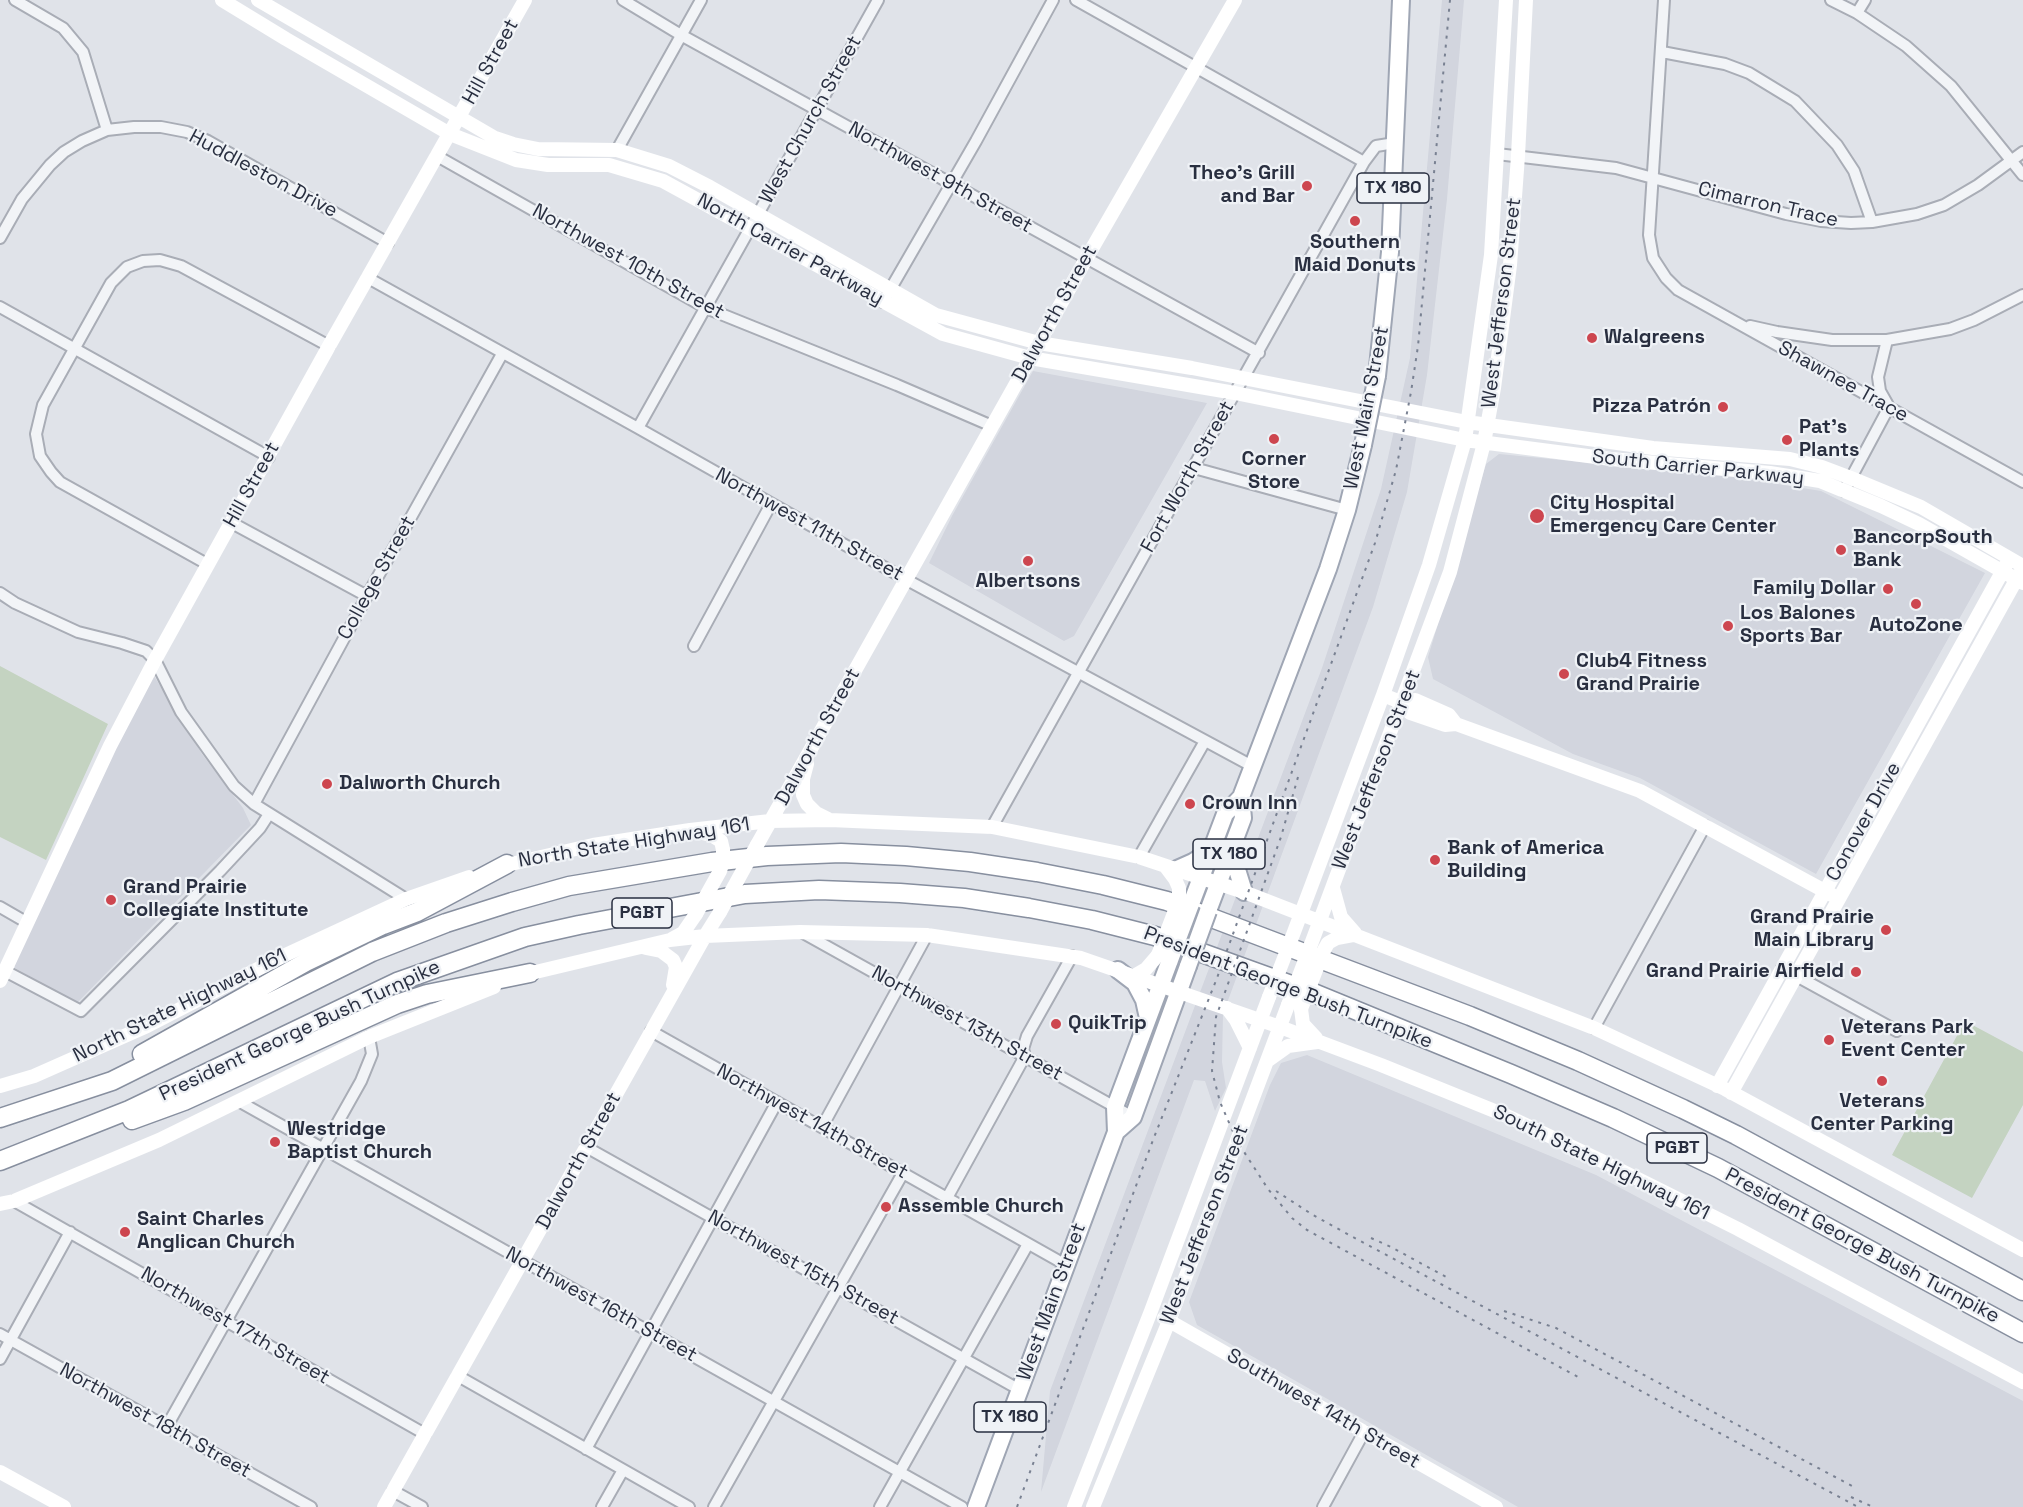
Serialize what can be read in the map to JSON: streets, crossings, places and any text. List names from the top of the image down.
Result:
{
  "streets": {
    "highway": ["PGBT", "President George Bush Turnpike"],
    "main road": [
      "Hill Street",
      "TX 180",
      "North Carrier Parkway",
      "West Jefferson Street",
      "Dalworth Street",
      "West Main Street",
      "South Carrier Parkway",
      "Conover Drive",
      "North State Highway 161",
      "South State Highway 161",
      "Southwest 14th Street"
    ],
    "street": [
      "West Church Street",
      "Huddleston Drive",
      "Northwest 9th Street",
      "Cimarron Trace",
      "Northwest 10th Street",
      "Shawnee Trace",
      "Fort Worth Street",
      "Northwest 11th Street",
      "College Street",
      "Northwest 13th Street",
      "Northwest 14th Street",
      "Northwest 15th Street",
      "Northwest 16th Street",
      "Northwest 17th Street",
      "Northwest 18th Street"
    ]
  },
  "crossings": [
    ["Hill Street", "Huddleston Drive"],
    ["Hill Street", "North Carrier Parkway"],
    ["Hill Street", "Northwest 10th Street"],
    ["Hill Street", "Northwest 11th Street"],
    ["West Church Street", "Northwest 9th Street"],
    ["West Church Street", "North Carrier Parkway"],
    ["West Church Street", "Northwest 10th Street"],
    ["West Church Street", "Northwest 11th Street"],
    ["Northwest 9th Street", "Dalworth Street"],
    ["Northwest 9th Street", "Fort Worth Street"],
    ["Cimarron Trace", "West Jefferson Street"],
    ["Cimarron Trace", "Shawnee Trace"],
    ["North Carrier Parkway", "Dalworth Street"],
    ["North Carrier Parkway", "South Carrier Parkway"],
    ["North Carrier Parkway", "Fort Worth Street"],
    ["Northwest 10th Street", "Dalworth Street"],
    ["West Jefferson Street", "South Carrier Parkway"],
    ["West Jefferson Street", "South State Highway 161"],
    ["West Jefferson Street", "Southwest 14th Street"],
    ["Dalworth Street", "Northwest 11th Street"],
    ["Dalworth Street", "North State Highway 161"],
    ["Dalworth Street", "Northwest 14th Street"],
    ["Dalworth Street", "Northwest 15th Street"],
    ["Dalworth Street", "Northwest 16th Street"],
    ["Dalworth Street", "Northwest 17th Street"],
    ["West Main Street", "Fort Worth Street"],
    ["West Main Street", "Northwest 11th Street"],
    ["West Main Street", "North State Highway 161"],
    ["West Main Street", "Northwest 13th Street"],
    ["West Main Street", "Northwest 14th Street"],
    ["West Main Street", "South State Highway 161"],
    ["West Main Street", "Northwest 15th Street"],
    ["South Carrier Parkway", "Conover Drive"],
    ["Fort Worth Street", "Northwest 11th Street"],
    ["Fort Worth Street", "North State Highway 161"],
    ["Northwest 11th Street", "College Street"]
  ],
  "places": [
    "Theo's Grill and Bar",
    "Southern Maid Donuts",
    "Walgreens",
    "Pizza Patrón",
    "Corner Store",
    "Pat's Plants",
    "City Hospital Emergency Care Center",
    "BancorpSouth Bank",
    "Albertsons",
    "Family Dollar",
    "AutoZone",
    "Los Balones Sports Bar",
    "Club4 Fitness Grand Prairie",
    "Dalworth Church",
    "Crown Inn",
    "Bank of America Building",
    "Grand Prairie Collegiate Institute",
    "Grand Prairie Main Library",
    "Grand Prairie Airfield",
    "QuikTrip",
    "Veterans Park Event Center",
    "Veterans Center Parking",
    "Westridge Baptist Church",
    "Assemble Church",
    "Saint Charles Anglican Church"
  ]
}
